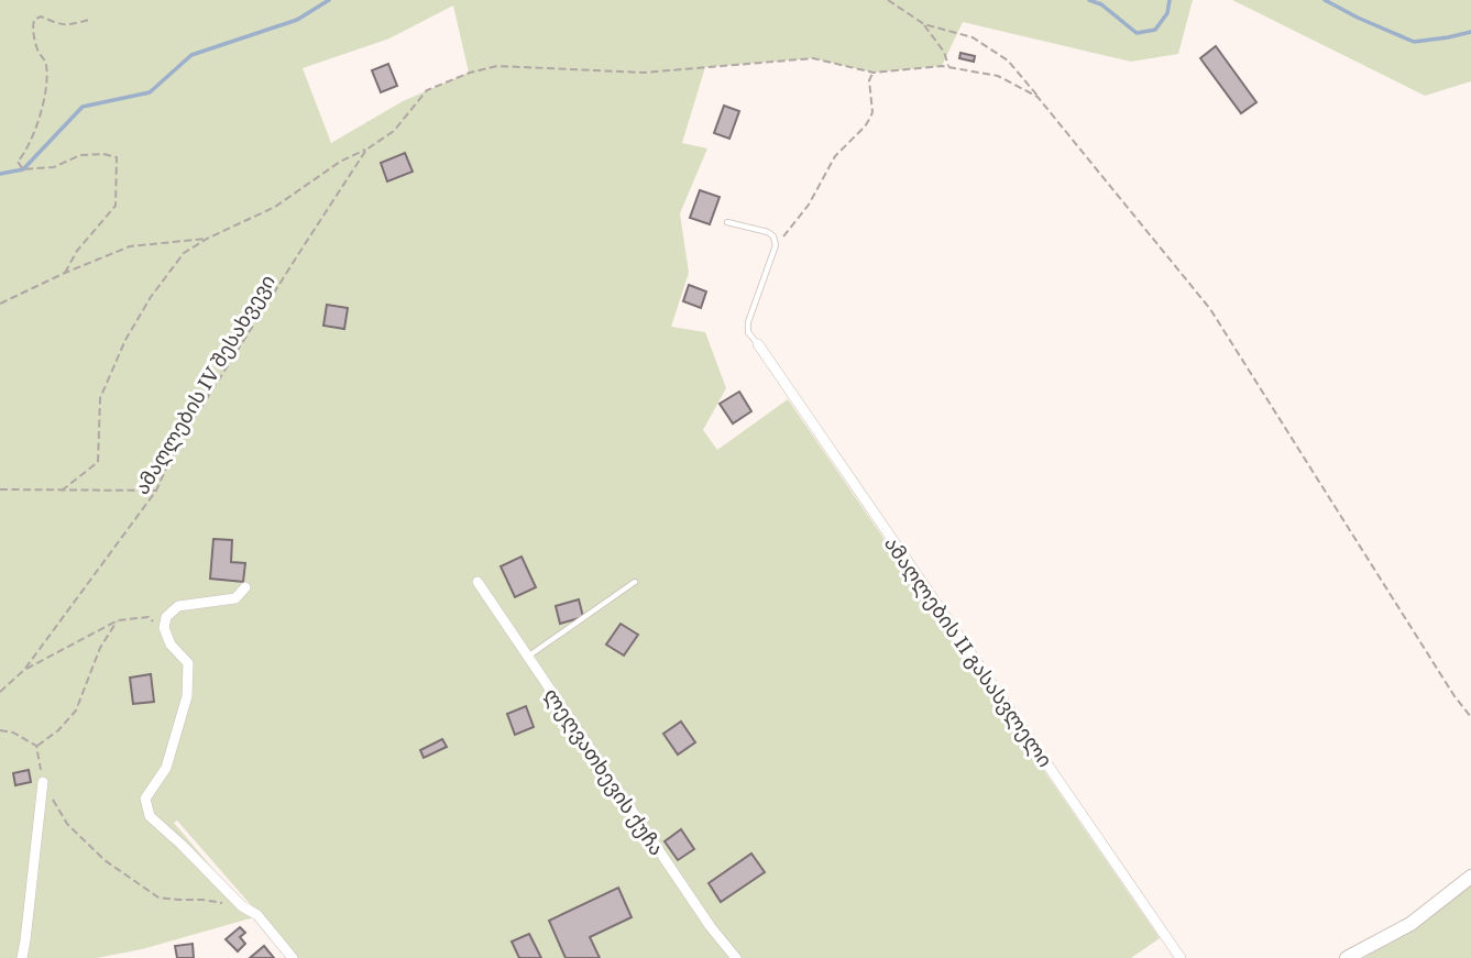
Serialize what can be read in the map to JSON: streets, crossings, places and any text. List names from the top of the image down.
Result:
{
  "streets": {
    "street": ["ამაღლების II გასასვლელი", "ლეღვათხევის ქუჩა"],
    "path": ["ამაღლების IV შესახვევი"]
  }
}
